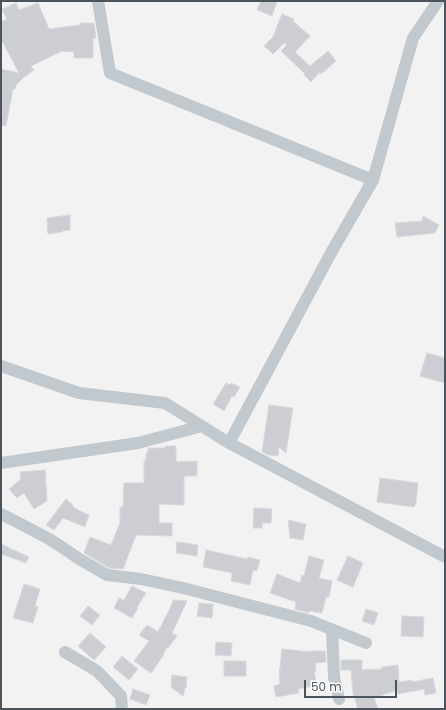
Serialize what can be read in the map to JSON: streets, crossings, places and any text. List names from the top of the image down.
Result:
{
  "scale_bar": "50 m"
}
